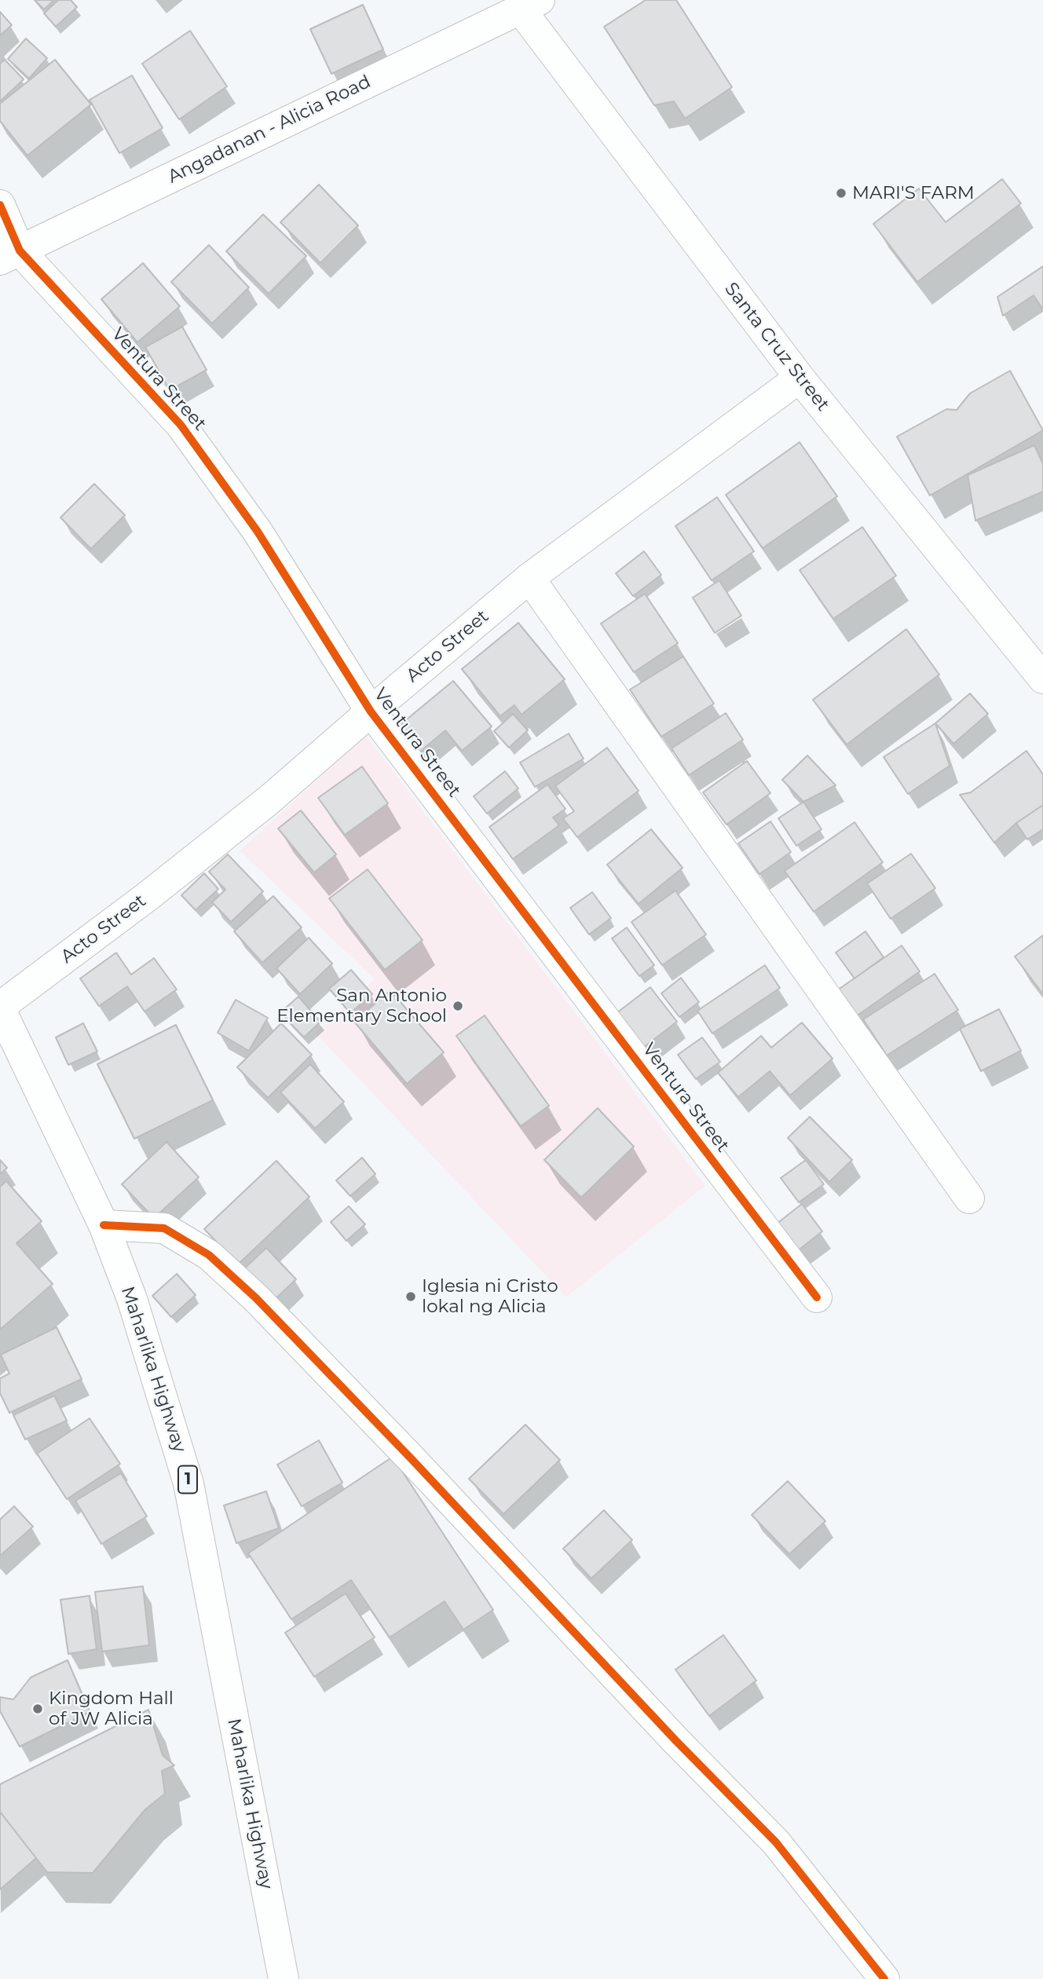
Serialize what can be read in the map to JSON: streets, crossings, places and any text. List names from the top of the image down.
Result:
{
  "streets": {
    "street": [
      "Angadanan - Alicia Road",
      "Santa Cruz Street",
      "Ventura Street",
      "Acto Street",
      "Maharlika Highway",
      "1"
    ]
  },
  "crossings": [
    ["Angadanan - Alicia Road", "Santa Cruz Street"],
    ["Angadanan - Alicia Road", "Ventura Street"],
    ["Santa Cruz Street", "Acto Street"],
    ["Ventura Street", "Acto Street"],
    ["Acto Street", "Maharlika Highway"]
  ],
  "places": [
    "MARI'S FARM",
    "San Antonio Elementary School",
    "Iglesia ni Cristo lokal ng Alicia",
    "Kingdom Hall of JW Alicia"
  ]
}
